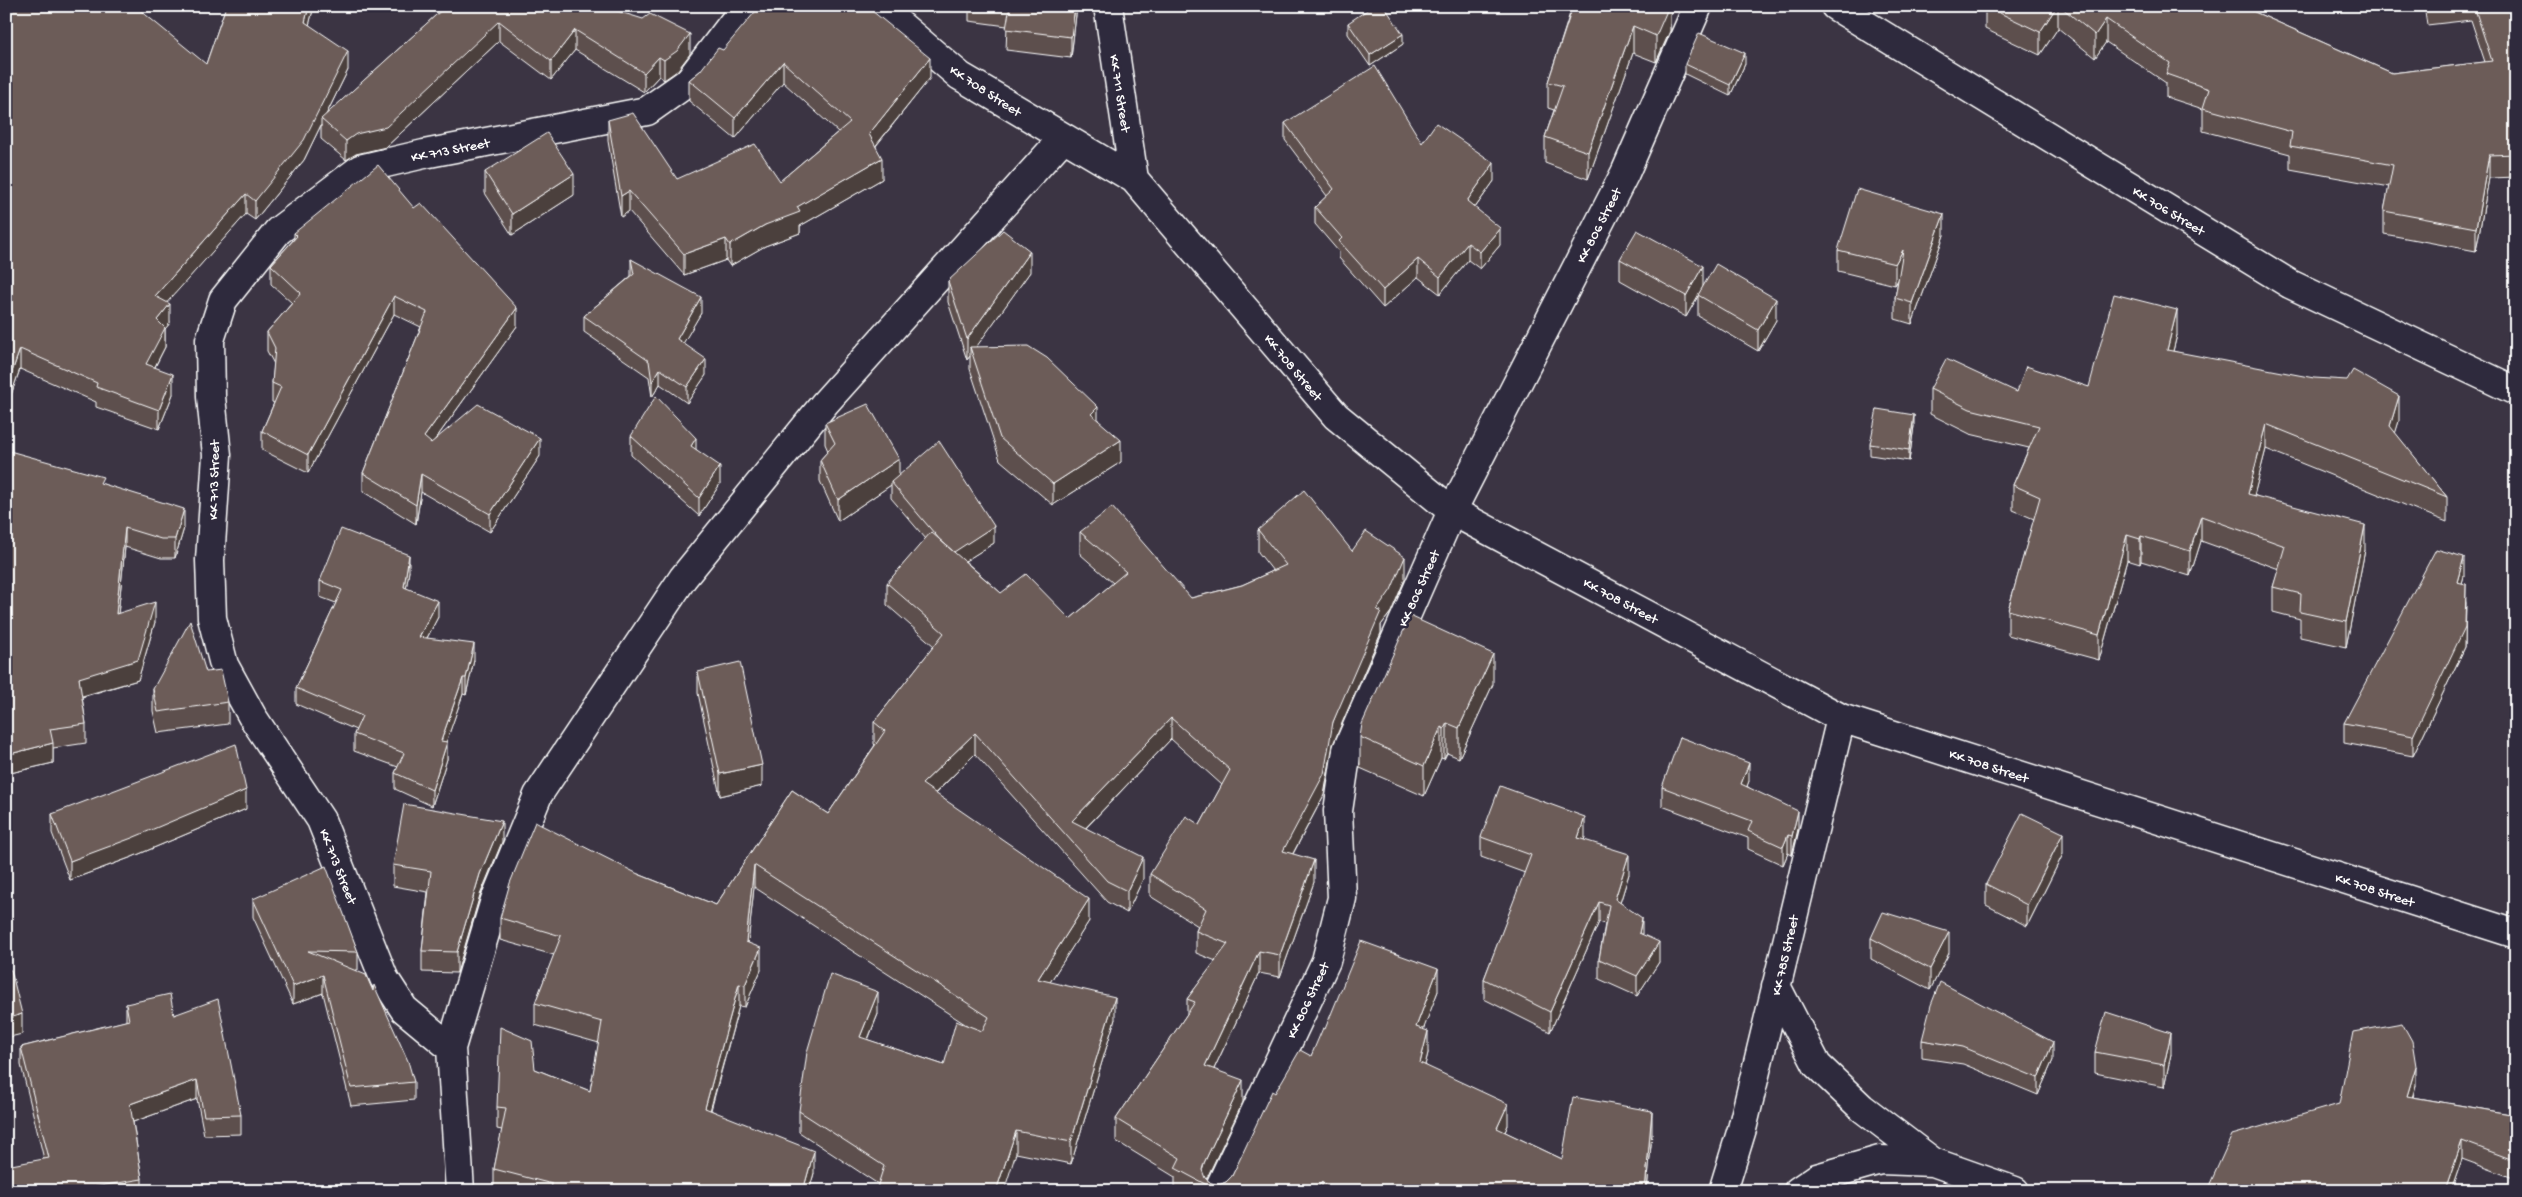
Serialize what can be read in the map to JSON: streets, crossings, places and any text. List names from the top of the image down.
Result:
{
  "streets": {
    "street": [
      "KK 708 Street",
      "KK 711 Street",
      "KK 713 Street",
      "KK 706 Street",
      "KK 806 Street",
      "KK 785 Street"
    ]
  },
  "crossings": [
    ["KK 708 Street", "KK 711 Street"],
    ["KK 708 Street", "KK 806 Street"],
    ["KK 708 Street", "KK 785 Street"]
  ]
}
